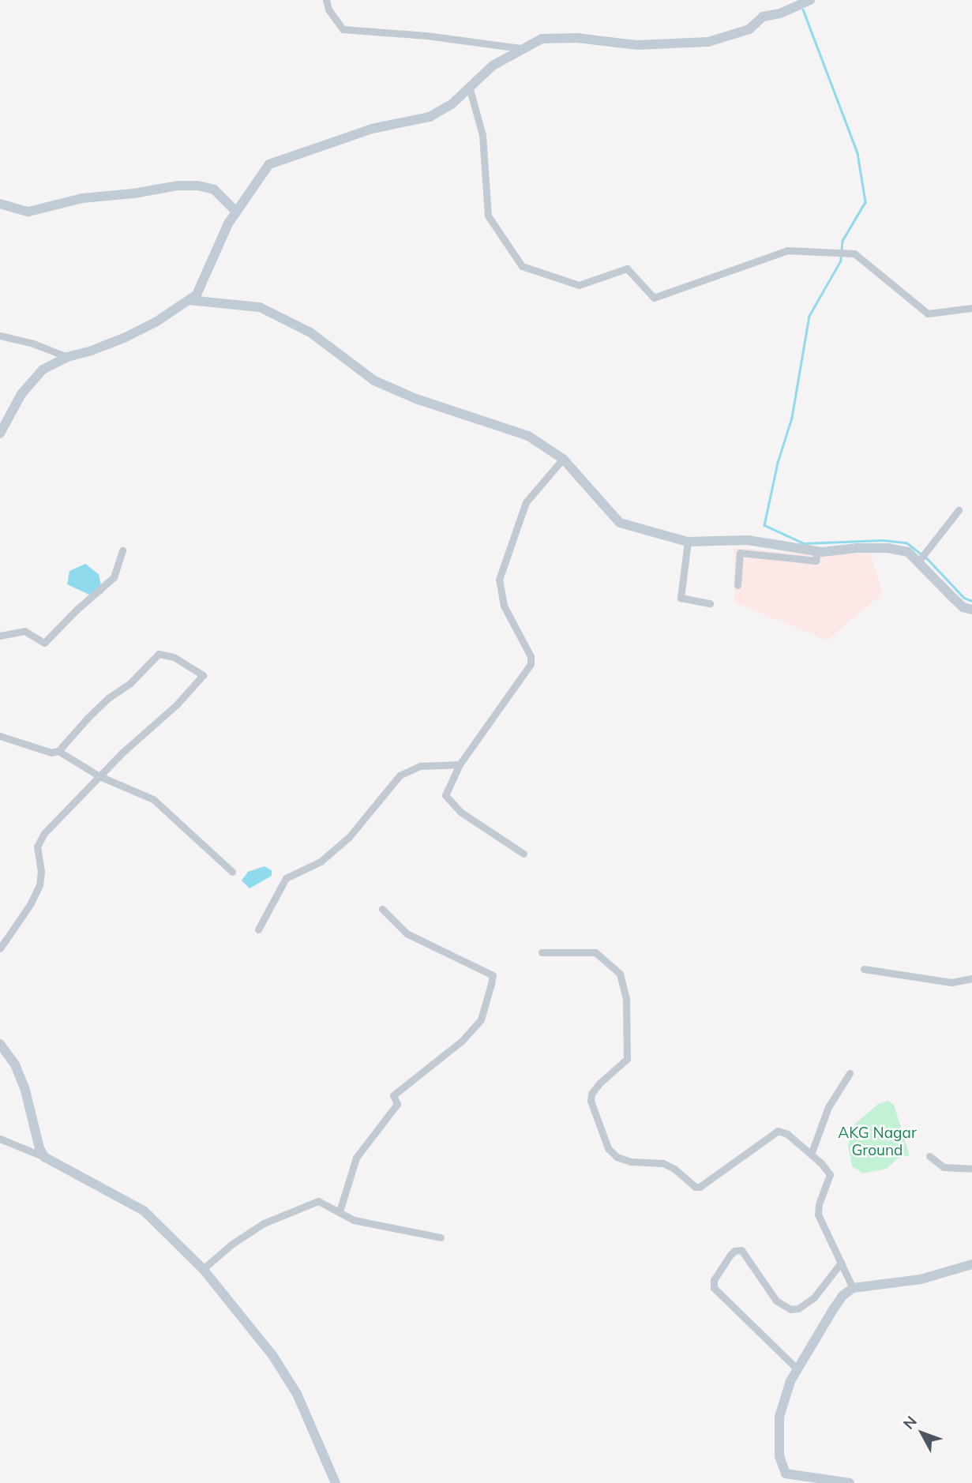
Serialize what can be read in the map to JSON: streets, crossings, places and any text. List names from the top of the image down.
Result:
{
  "parks": ["AKG Nagar Ground"],
  "north": "top left"
}
